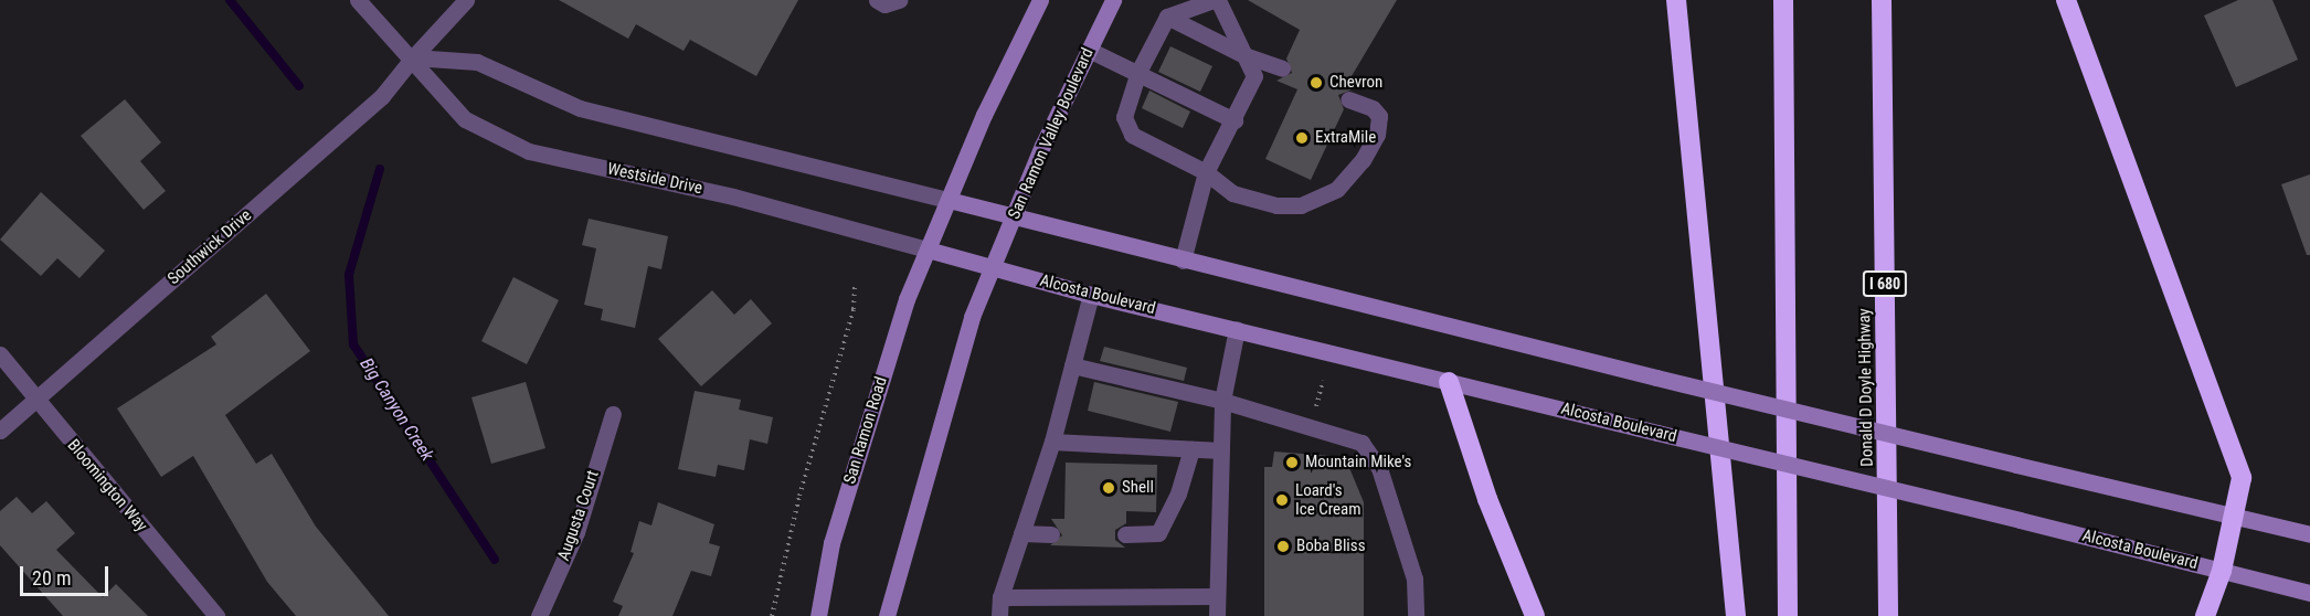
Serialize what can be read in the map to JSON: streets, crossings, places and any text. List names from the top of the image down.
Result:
{
  "streets": {
    "highway": ["I 680", "Donald D Doyle Highway"],
    "main road": ["San Ramon Valley Boulevard", "Alcosta Boulevard", "San Ramon Road"],
    "street": [
      "Westside Drive",
      "Southwick Drive",
      "Bloomington Way",
      "Augusta Court"
    ]
  },
  "crossings": [
    ["San Ramon Valley Boulevard", "Alcosta Boulevard"],
    ["Westside Drive", "Southwick Drive"],
    ["Westside Drive", "Alcosta Boulevard"],
    ["Westside Drive", "San Ramon Road"],
    ["Southwick Drive", "Bloomington Way"],
    ["Alcosta Boulevard", "San Ramon Road"]
  ],
  "water": ["Big Canyon Creek"],
  "places": [
    "Chevron",
    "ExtraMile",
    "Mountain Mike's",
    "Shell",
    "Loard's Ice Cream",
    "Boba Bliss"
  ],
  "scale_bar": "20 m"
}
